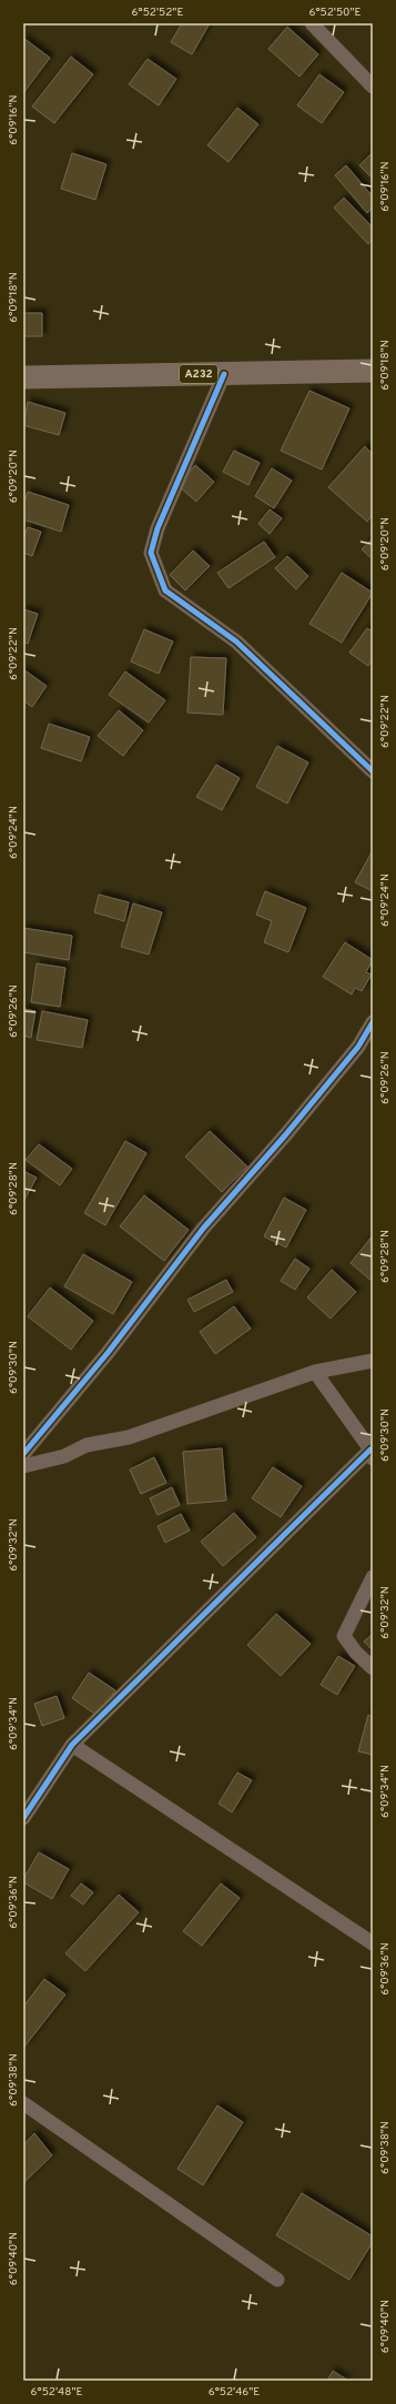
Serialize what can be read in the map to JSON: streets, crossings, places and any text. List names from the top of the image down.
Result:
{
  "streets": {
    "main road": ["A232"]
  },
  "coordinates": [
    "6°52'52\"E",
    "6°52'50\"E",
    "6°09'16\"N",
    "6°09'18\"N",
    "6°09'20\"N",
    "6°09'22\"N",
    "6°09'24\"N",
    "6°09'26\"N",
    "6°09'28\"N",
    "6°09'30\"N",
    "6°09'32\"N",
    "6°09'34\"N",
    "6°09'36\"N",
    "6°09'38\"N",
    "6°09'40\"N",
    "6°52'48\"E",
    "6°52'46\"E"
  ]
}
